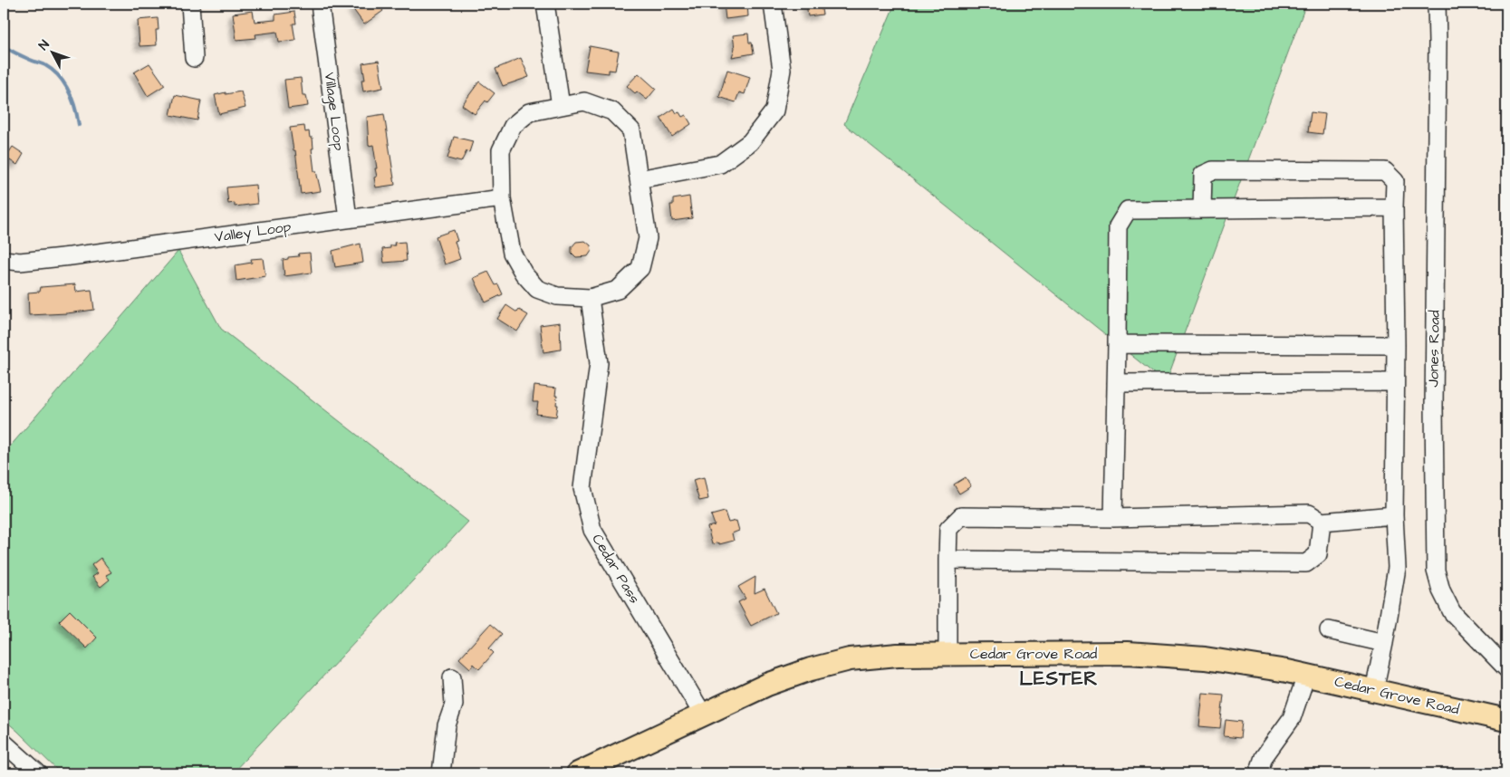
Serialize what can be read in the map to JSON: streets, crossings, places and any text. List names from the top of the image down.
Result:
{
  "streets": {
    "main road": ["Cedar Grove Road"],
    "street": [
      "Village Loop",
      "Valley Loop",
      "Jones Road",
      "Cedar Pass"
    ]
  },
  "crossings": [
    ["Village Loop", "Valley Loop"],
    ["Cedar Pass", "Cedar Grove Road"]
  ],
  "districts": ["LESTER"],
  "north": "top left"
}
